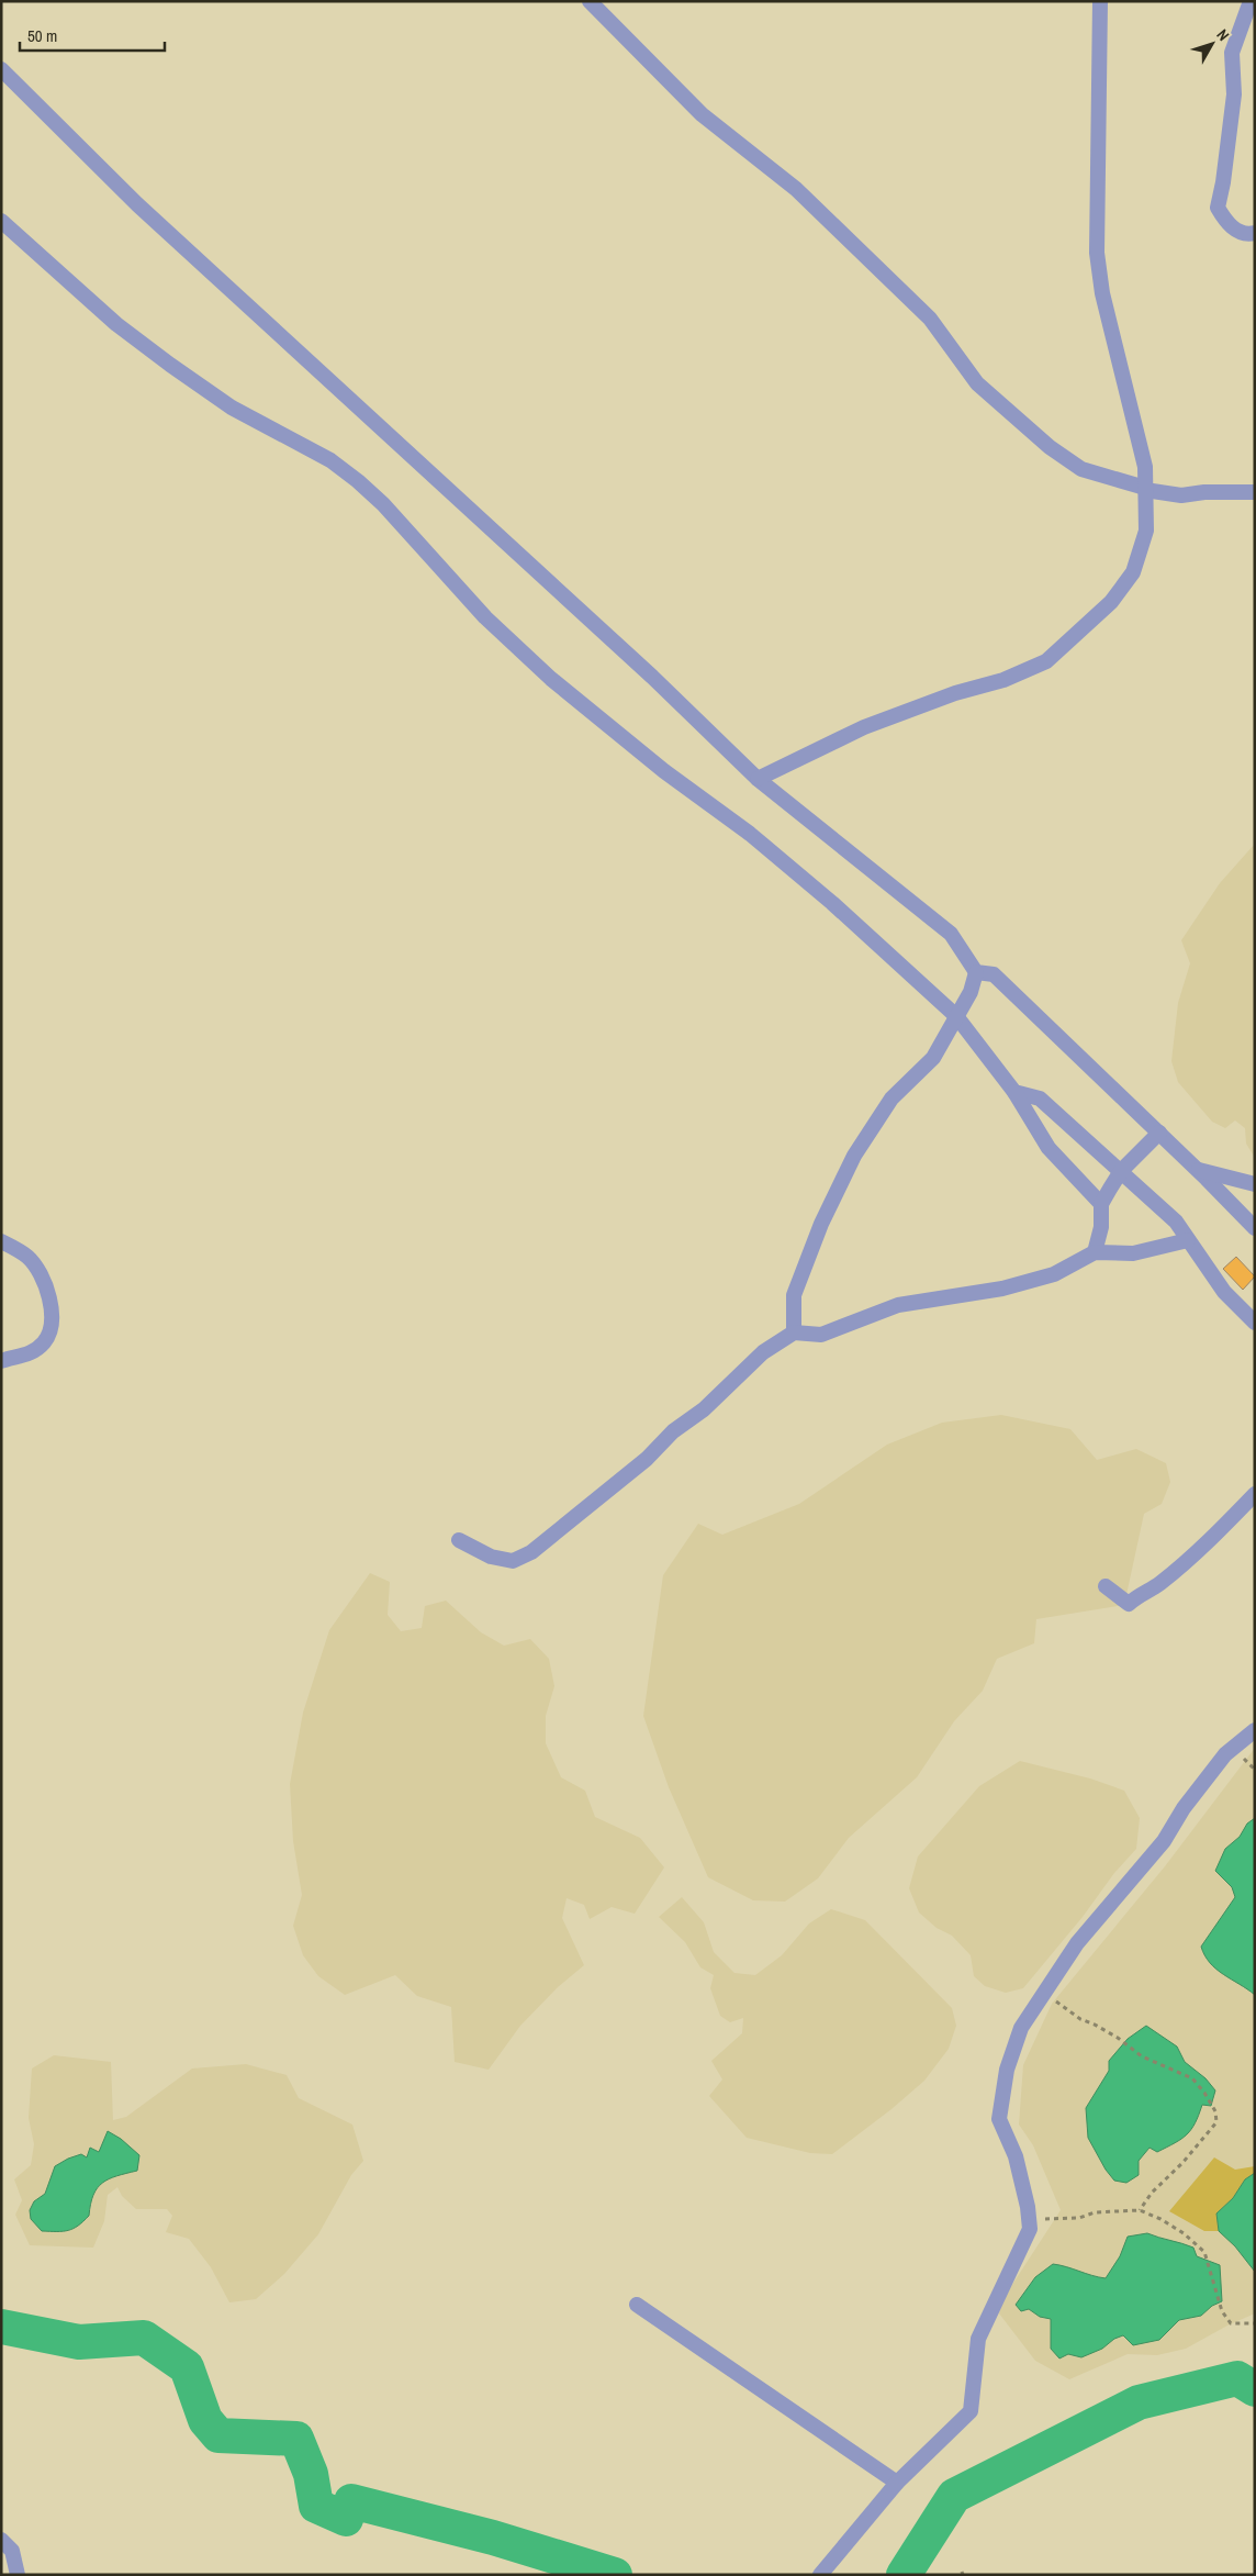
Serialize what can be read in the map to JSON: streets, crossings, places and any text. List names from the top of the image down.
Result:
{
  "scale_bar": "50 m",
  "north": "top right"
}
